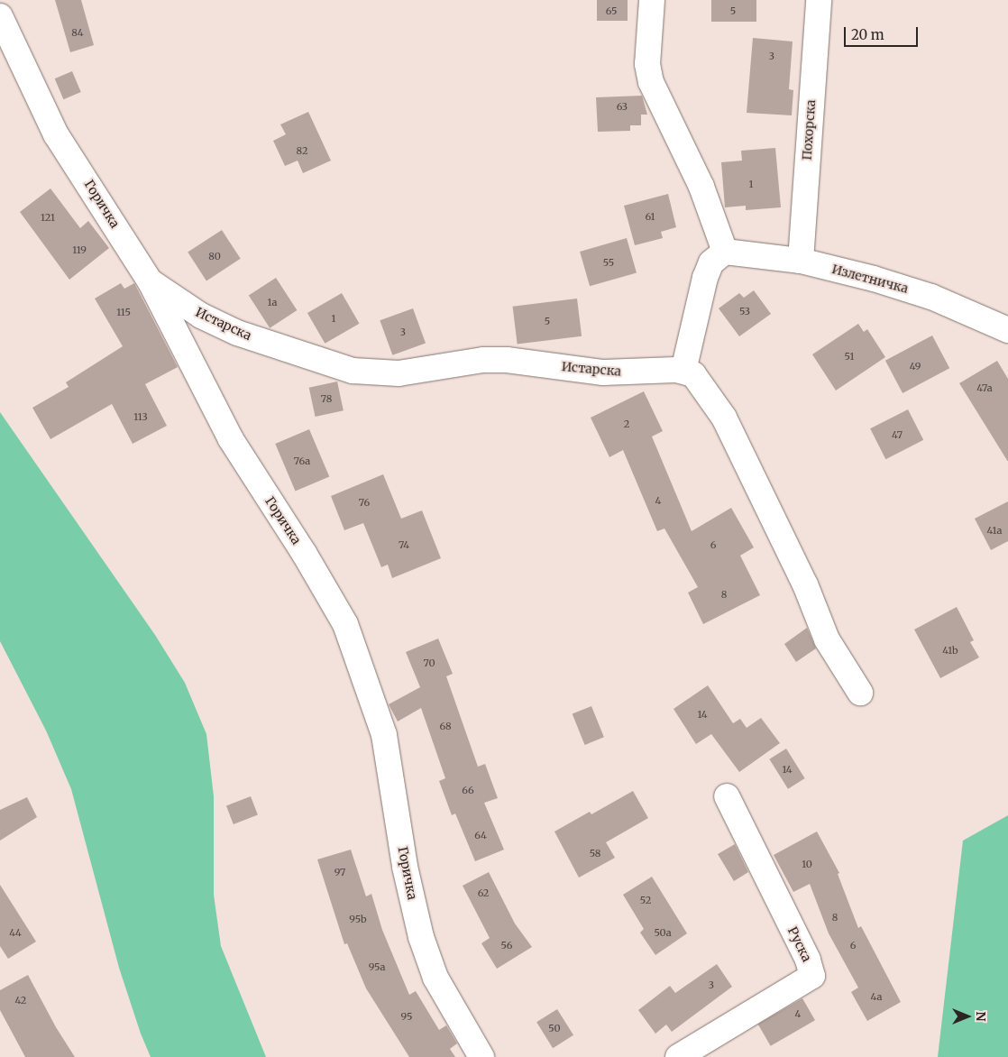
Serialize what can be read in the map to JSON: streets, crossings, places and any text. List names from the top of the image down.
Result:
{
  "streets": {
    "street": [
      "Похорска",
      "Горичка",
      "Излетничка",
      "Истарска",
      "Руска"
    ]
  },
  "crossings": [
    ["Похорска", "Излетничка"],
    ["Горичка", "Истарска"]
  ],
  "house_numbers": [
    "65",
    "5",
    "84",
    "3",
    "63",
    "82",
    "1",
    "61",
    "121",
    "119",
    "80",
    "55",
    "1a",
    "53",
    "115",
    "1",
    "5",
    "3",
    "51",
    "49",
    "47a",
    "78",
    "113",
    "2",
    "47",
    "76a",
    "4",
    "76",
    "41a",
    "74",
    "6",
    "8",
    "41b",
    "70",
    "14",
    "68",
    "14",
    "66",
    "64",
    "58",
    "10",
    "97",
    "62",
    "52",
    "8",
    "95b",
    "44",
    "50a",
    "56",
    "6",
    "95a",
    "3",
    "4a",
    "42",
    "4",
    "95",
    "50"
  ],
  "scale_bar": "20 m",
  "north": "right"
}
